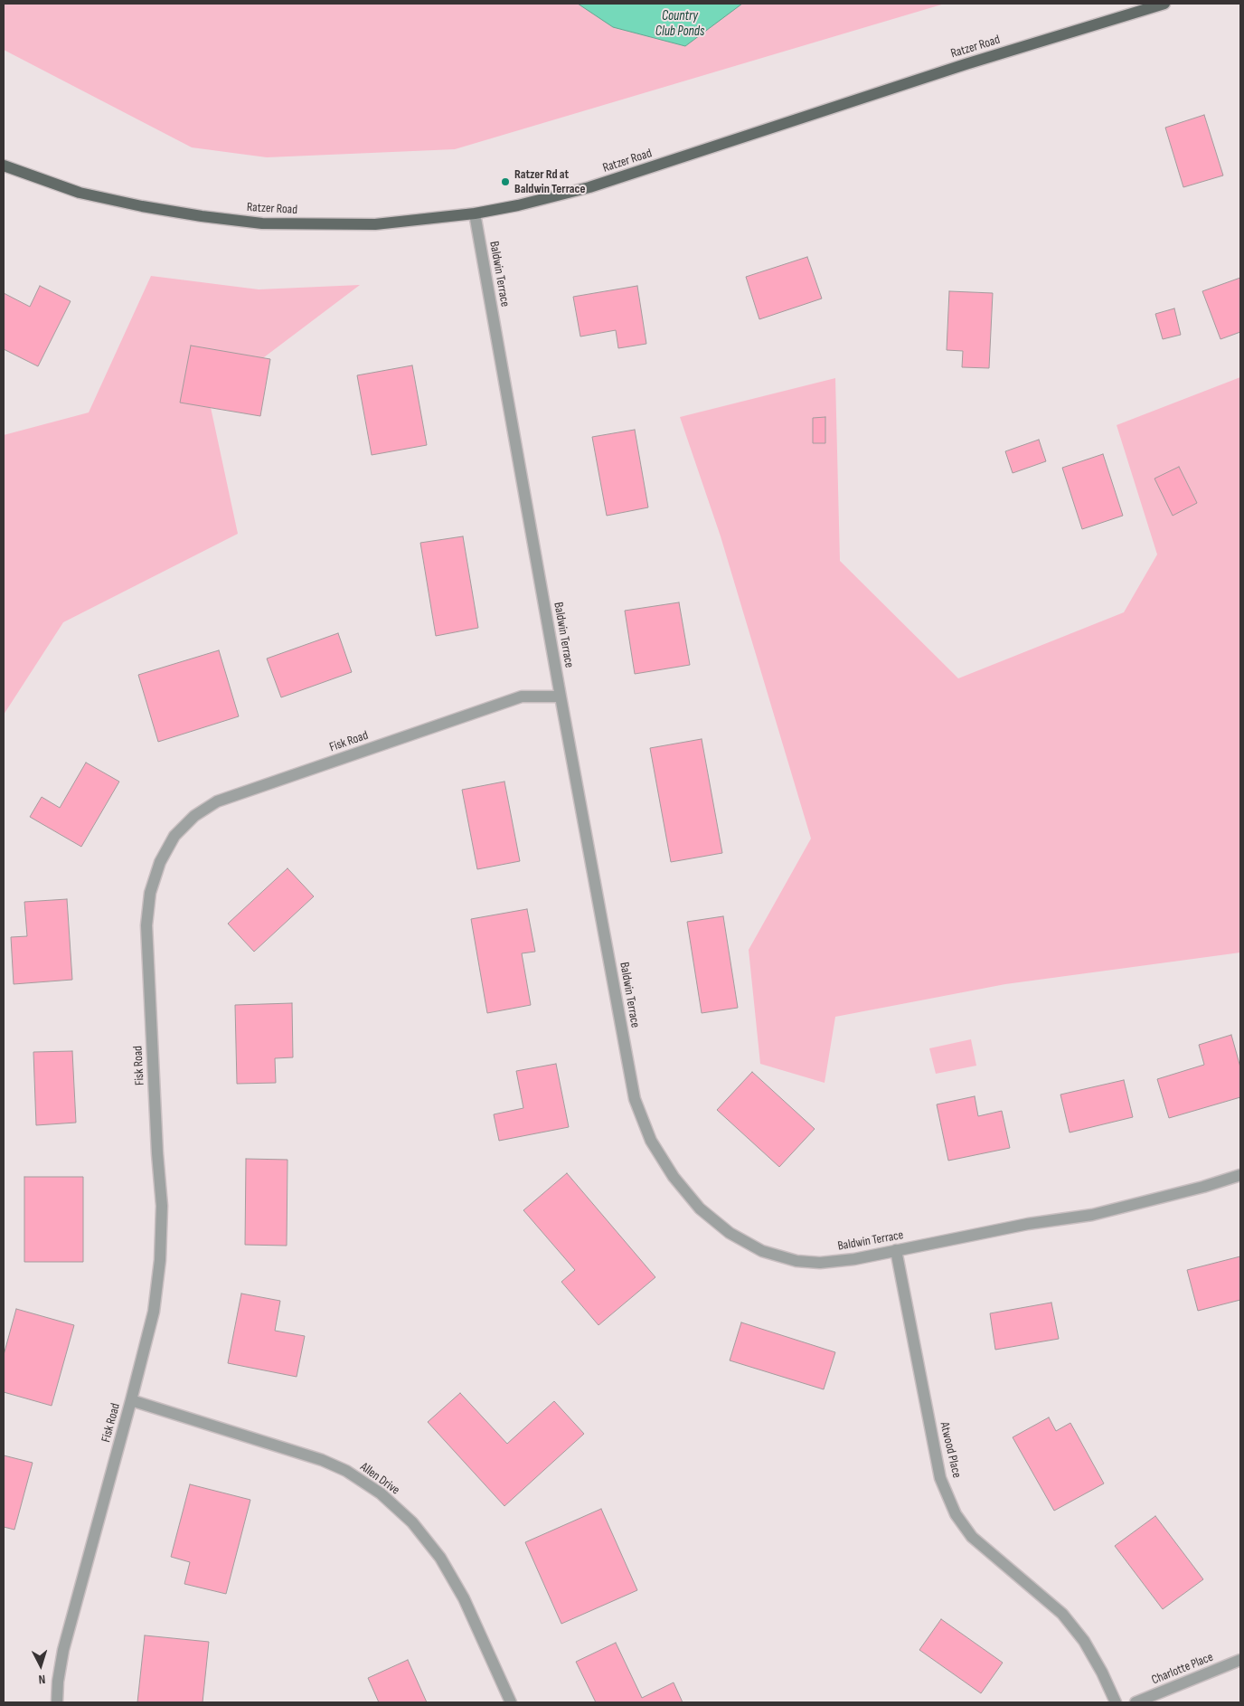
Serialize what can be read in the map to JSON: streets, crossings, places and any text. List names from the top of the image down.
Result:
{
  "streets": {
    "main road": ["Ratzer Road"],
    "street": [
      "Baldwin Terrace",
      "Fisk Road",
      "Atwood Place",
      "Allen Drive",
      "Charlotte Place"
    ]
  },
  "crossings": [
    ["Ratzer Road", "Baldwin Terrace"],
    ["Baldwin Terrace", "Fisk Road"],
    ["Baldwin Terrace", "Atwood Place"],
    ["Fisk Road", "Allen Drive"]
  ],
  "water": ["Country Club Ponds"],
  "places": ["Ratzer Rd at Baldwin Terrace"],
  "north": "bottom"
}
